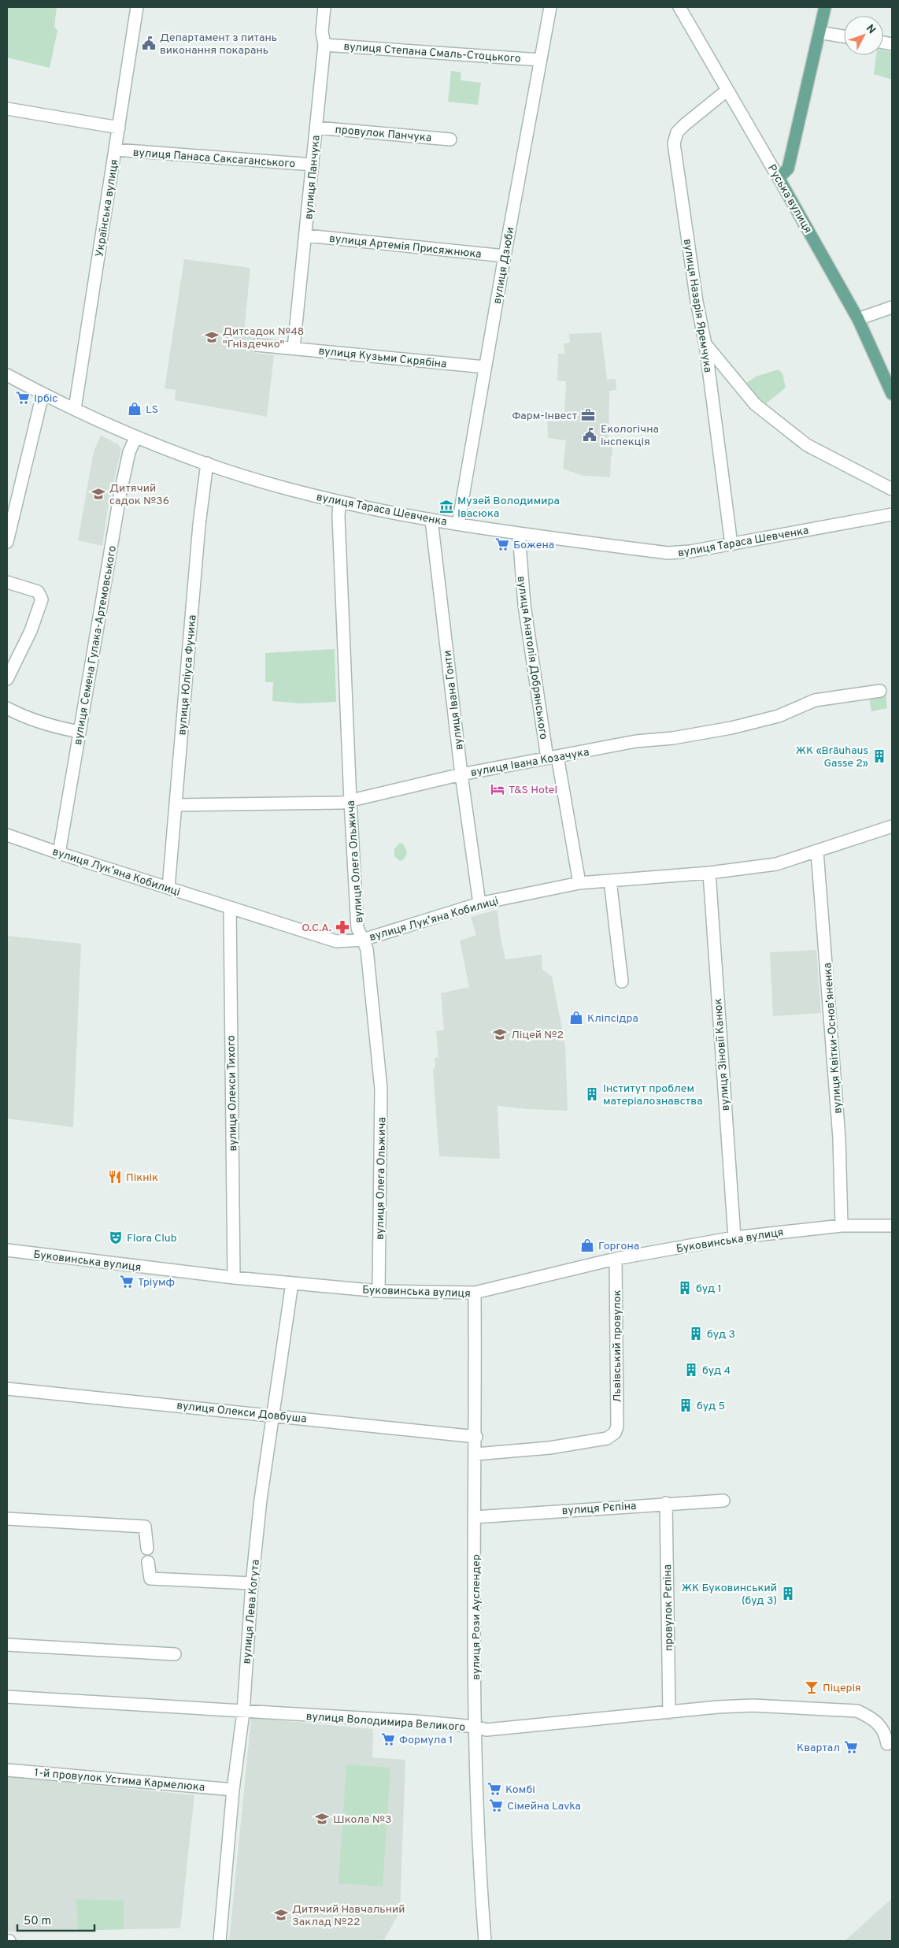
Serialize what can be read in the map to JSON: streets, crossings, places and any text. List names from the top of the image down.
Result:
{
  "streets": {
    "main road": ["Руська вулиця"],
    "street": [
      "вулиця Степана Смаль-Стоцького",
      "провулок Панчука",
      "вулиця Панаса Саксаганського",
      "вулиця Панчука",
      "Українська вулиця",
      "вулиця Артемія Присяжнюка",
      "вулиця Дзюби",
      "вулиця Назарія Яремчука",
      "вулиця Кузьми Скрябіна",
      "вулиця Тараса Шевченка",
      "вулиця Семена Гулака-Артемовського",
      "вулиця Анатолія Добрянського",
      "вулиця Юліуса Фучика",
      "вулиця Івана Гонти",
      "вулиця Івана Козачука",
      "вулиця Олега Ольжича",
      "вулиця Лукʼяна Кобилиці",
      "вулиця Квітки-Основʼяненка",
      "вулиця Зіновії Канюк",
      "вулиця Олекси Тихого",
      "Буковинська вулиця",
      "Львівський провулок",
      "вулиця Олекси Довбуша",
      "вулиця Рєпіна",
      "провулок Рєпіна",
      "вулиця Лева Когута",
      "вулиця Рози Ауслендер",
      "вулиця Володимира Великого",
      "1-й провулок Устима Кармелюка"
    ]
  },
  "crossings": [
    ["вулиця Степана Смаль-Стоцького", "вулиця Панчука"],
    ["вулиця Степана Смаль-Стоцького", "вулиця Дзюби"],
    ["провулок Панчука", "вулиця Панчука"],
    ["вулиця Панаса Саксаганського", "вулиця Панчука"],
    ["вулиця Панаса Саксаганського", "Українська вулиця"],
    ["вулиця Панчука", "вулиця Артемія Присяжнюка"],
    ["вулиця Панчука", "вулиця Кузьми Скрябіна"],
    ["Руська вулиця", "вулиця Назарія Яремчука"],
    ["Українська вулиця", "вулиця Тараса Шевченка"],
    ["вулиця Артемія Присяжнюка", "вулиця Дзюби"],
    ["вулиця Дзюби", "вулиця Кузьми Скрябіна"],
    ["вулиця Дзюби", "вулиця Тараса Шевченка"],
    ["вулиця Назарія Яремчука", "вулиця Тараса Шевченка"],
    ["вулиця Тараса Шевченка", "вулиця Семена Гулака-Артемовського"],
    ["вулиця Тараса Шевченка", "вулиця Анатолія Добрянського"],
    ["вулиця Тараса Шевченка", "вулиця Юліуса Фучика"],
    ["вулиця Тараса Шевченка", "вулиця Івана Гонти"],
    ["вулиця Тараса Шевченка", "вулиця Олега Ольжича"],
    ["вулиця Семена Гулака-Артемовського", "вулиця Лукʼяна Кобилиці"],
    ["вулиця Анатолія Добрянського", "вулиця Івана Козачука"],
    ["вулиця Анатолія Добрянського", "вулиця Лукʼяна Кобилиці"],
    ["вулиця Юліуса Фучика", "вулиця Івана Козачука"],
    ["вулиця Юліуса Фучика", "вулиця Лукʼяна Кобилиці"],
    ["вулиця Івана Гонти", "вулиця Івана Козачука"],
    ["вулиця Івана Гонти", "вулиця Лукʼяна Кобилиці"],
    ["вулиця Івана Козачука", "вулиця Олега Ольжича"],
    ["вулиця Олега Ольжича", "вулиця Лукʼяна Кобилиці"],
    ["вулиця Олега Ольжича", "Буковинська вулиця"],
    ["вулиця Лукʼяна Кобилиці", "вулиця Квітки-Основʼяненка"],
    ["вулиця Лукʼяна Кобилиці", "вулиця Зіновії Канюк"],
    ["вулиця Лукʼяна Кобилиці", "вулиця Олекси Тихого"],
    ["вулиця Квітки-Основʼяненка", "Буковинська вулиця"],
    ["вулиця Зіновії Канюк", "Буковинська вулиця"],
    ["вулиця Олекси Тихого", "Буковинська вулиця"],
    ["Буковинська вулиця", "Львівський провулок"],
    ["Буковинська вулиця", "вулиця Лева Когута"],
    ["Буковинська вулиця", "вулиця Рози Ауслендер"],
    ["Львівський провулок", "вулиця Рози Ауслендер"],
    ["вулиця Олекси Довбуша", "вулиця Лева Когута"],
    ["вулиця Олекси Довбуша", "вулиця Рози Ауслендер"],
    ["вулиця Рєпіна", "провулок Рєпіна"],
    ["вулиця Рєпіна", "вулиця Рози Ауслендер"],
    ["провулок Рєпіна", "вулиця Володимира Великого"],
    ["вулиця Лева Когута", "вулиця Володимира Великого"],
    ["вулиця Лева Когута", "1-й провулок Устима Кармелюка"],
    ["вулиця Рози Ауслендер", "вулиця Володимира Великого"]
  ],
  "places": {
    "public building": ["Департамент з питань виконання покарань", "Екологічна інспекція"],
    "school or university": [
      "Дитсадок №48 \"Гніздечко\"",
      "Дитячий садок №36",
      "Ліцей №2",
      "Школа №3",
      "Дитячий Навчальний Заклад №22"
    ],
    "supermarket": [
      "Ірбіс",
      "Божена",
      "Тріумф",
      "Формула 1",
      "Квартал",
      "Комбі",
      "Сімейна Lavka"
    ],
    "shop": ["LS", "Кліпсідра", "Горгона"],
    "office": ["Фарм-Інвест"],
    "museum": ["Музей Володимира Івасюка"],
    "building": [
      "ЖК «Bräuhaus Gasse 2»",
      "Інститут проблем матеріалознавства",
      "буд 1",
      "буд 3",
      "буд 4",
      "буд 5",
      "ЖК Буковинський (буд 3)"
    ],
    "hotel": ["T&S Hotel"],
    "pharmacy": ["О.С.А."],
    "restaurant": ["Пікнік"],
    "theatre": ["Flora Club"],
    "bar": ["Піцерія"]
  },
  "scale_bar": "50 m",
  "north": "top right"
}
